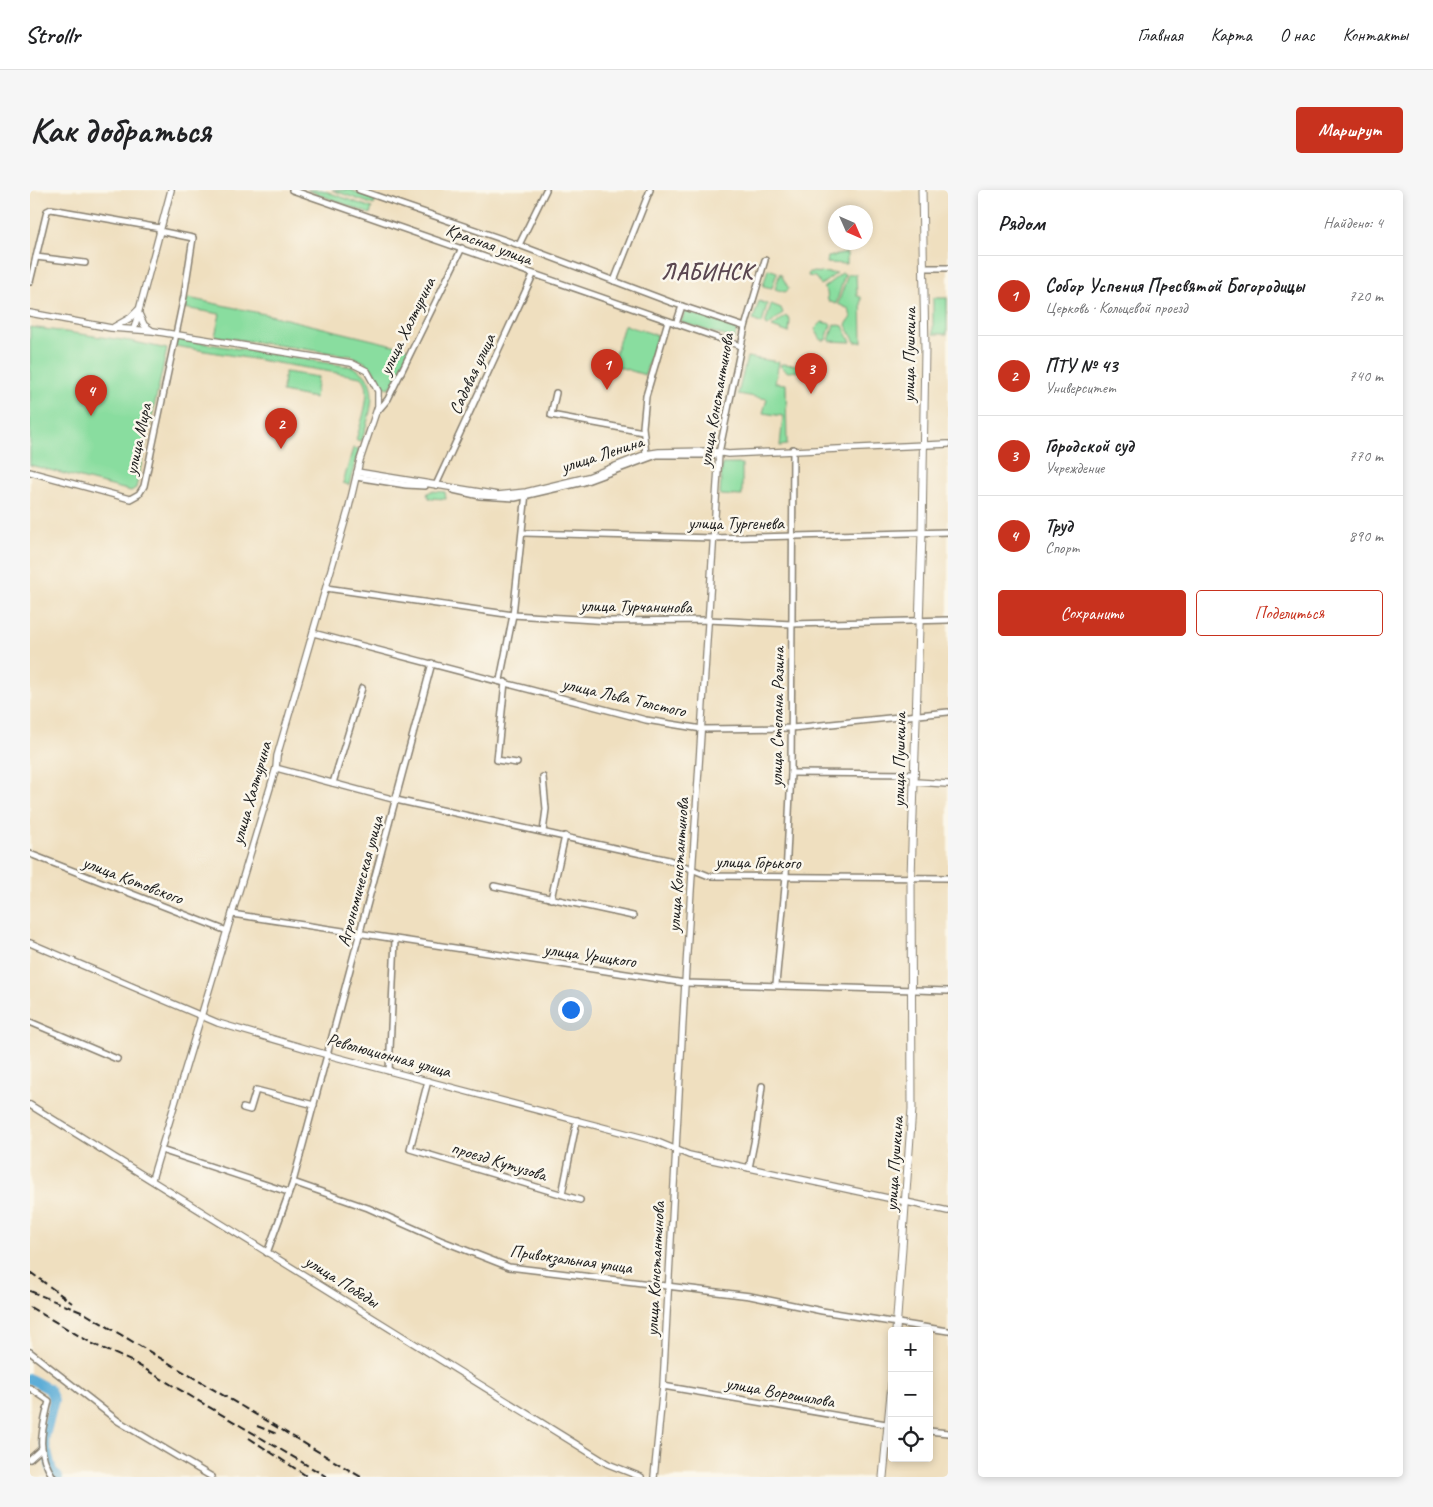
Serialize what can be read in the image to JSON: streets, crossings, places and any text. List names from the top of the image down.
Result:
{
  "streets": {
    "main road": ["улица Пушкина"],
    "street": [
      "Красная улица",
      "улица Халтурина",
      "Садовая улица",
      "улица Константинова",
      "улица Мира",
      "улица Ленина",
      "улица Тургенева",
      "улица Турчанинова",
      "улица Льва Толстого",
      "улица Степана Разина",
      "улица Горького",
      "улица Котовского",
      "Агрономическая улица",
      "улица Урицкого",
      "Революционная улица",
      "проезд Кутузова",
      "Привокзальная улица",
      "улица Победы",
      "улица Ворошилова"
    ]
  },
  "crossings": [
    ["Красная улица", "улица Халтурина"],
    ["Красная улица", "Садовая улица"],
    ["Красная улица", "улица Константинова"],
    ["улица Халтурина", "улица Мира"],
    ["улица Халтурина", "улица Ленина"],
    ["улица Халтурина", "улица Турчанинова"],
    ["улица Халтурина", "улица Льва Толстого"],
    ["улица Халтурина", "улица Горького"],
    ["улица Халтурина", "улица Котовского"],
    ["улица Халтурина", "улица Урицкого"],
    ["улица Халтурина", "Революционная улица"],
    ["улица Халтурина", "улица Победы"],
    ["улица Пушкина", "улица Ленина"],
    ["улица Пушкина", "улица Тургенева"],
    ["улица Пушкина", "улица Турчанинова"],
    ["улица Пушкина", "улица Льва Толстого"],
    ["улица Пушкина", "улица Горького"],
    ["улица Пушкина", "улица Урицкого"],
    ["улица Пушкина", "Революционная улица"],
    ["Садовая улица", "улица Ленина"],
    ["улица Константинова", "улица Ленина"],
    ["улица Константинова", "улица Тургенева"],
    ["улица Константинова", "улица Турчанинова"],
    ["улица Константинова", "улица Льва Толстого"],
    ["улица Константинова", "улица Горького"],
    ["улица Константинова", "улица Урицкого"],
    ["улица Константинова", "Революционная улица"],
    ["улица Константинова", "Привокзальная улица"],
    ["улица Константинова", "улица Ворошилова"],
    ["улица Ленина", "улица Степана Разина"],
    ["улица Тургенева", "улица Степана Разина"],
    ["улица Турчанинова", "улица Степана Разина"],
    ["улица Льва Толстого", "улица Степана Разина"],
    ["улица Льва Толстого", "Агрономическая улица"],
    ["улица Степана Разина", "улица Горького"],
    ["улица Степана Разина", "улица Урицкого"],
    ["улица Горького", "Агрономическая улица"],
    ["Агрономическая улица", "улица Урицкого"],
    ["Агрономическая улица", "Революционная улица"],
    ["Агрономическая улица", "Привокзальная улица"],
    ["Агрономическая улица", "улица Победы"],
    ["Революционная улица", "проезд Кутузова"]
  ],
  "districts": ["ЛАБИНСК"],
  "north": "bottom right",
  "page": {
    "header": "Strollr",
    "nav": [
      "Главная",
      "Карта",
      "О нас",
      "Контакты"
    ],
    "buttons": [
      "Маршрут",
      ["Сохранить", "Поделиться"]
    ],
    "title": "Как добраться",
    "heading": ["Рядом", "Найдено: 4"],
    "list": [
      {
        "mark": "1",
        "name": "Собор Успения Пресвятой Богородицы",
        "note": "Церковь · Кольцевой проезд",
        "value": "720 m"
      },
      {
        "mark": "2",
        "name": "ПТУ № 43",
        "note": "Университет",
        "value": "740 m"
      },
      {
        "mark": "3",
        "name": "Городской суд",
        "note": "Учреждение",
        "value": "770 m"
      },
      {
        "mark": "4",
        "name": "Труд",
        "note": "Спорт",
        "value": "890 m"
      }
    ],
    "pins": [
      "1",
      "3",
      "4",
      "2"
    ],
    "map_buttons": ["+", "−"]
  }
}
